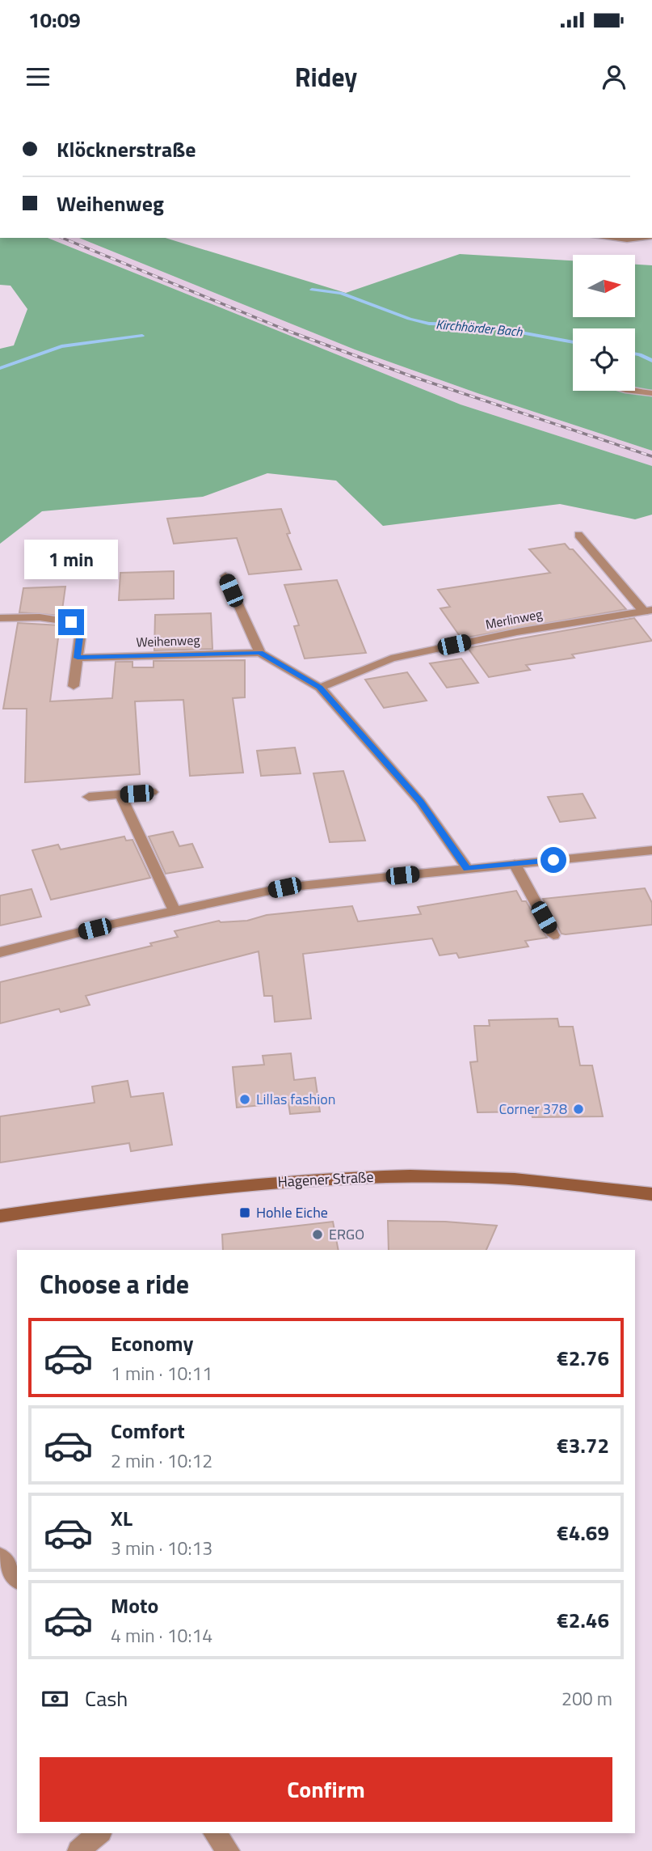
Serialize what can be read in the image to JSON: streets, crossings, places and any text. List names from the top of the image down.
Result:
{
  "streets": {
    "main road": ["Hagener Straße"],
    "street": ["Merlinweg", "Weihenweg"]
  },
  "water": ["Kirchhörder Bach"],
  "places": {
    "other": ["Lillas fashion", "Corner 378", "ERGO"],
    "transit": ["Hohle Eiche"]
  },
  "north": "right",
  "page": {
    "status": "10:09",
    "header": "Ridey",
    "banner": ["Klöcknerstraße", "Weihenweg"],
    "bubble": "1 min",
    "heading": "Choose a ride",
    "list": [
      {
        "name": "Economy",
        "note": "1 min · 10:11",
        "value": "€2.76"
      },
      {
        "name": "Comfort",
        "note": "2 min · 10:12",
        "value": "€3.72"
      },
      {
        "name": "XL",
        "note": "3 min · 10:13",
        "value": "€4.69"
      },
      {
        "name": "Moto",
        "note": "4 min · 10:14",
        "value": "€2.46"
      }
    ],
    "pay": ["Cash", "200 m"],
    "buttons": "Confirm"
  }
}
